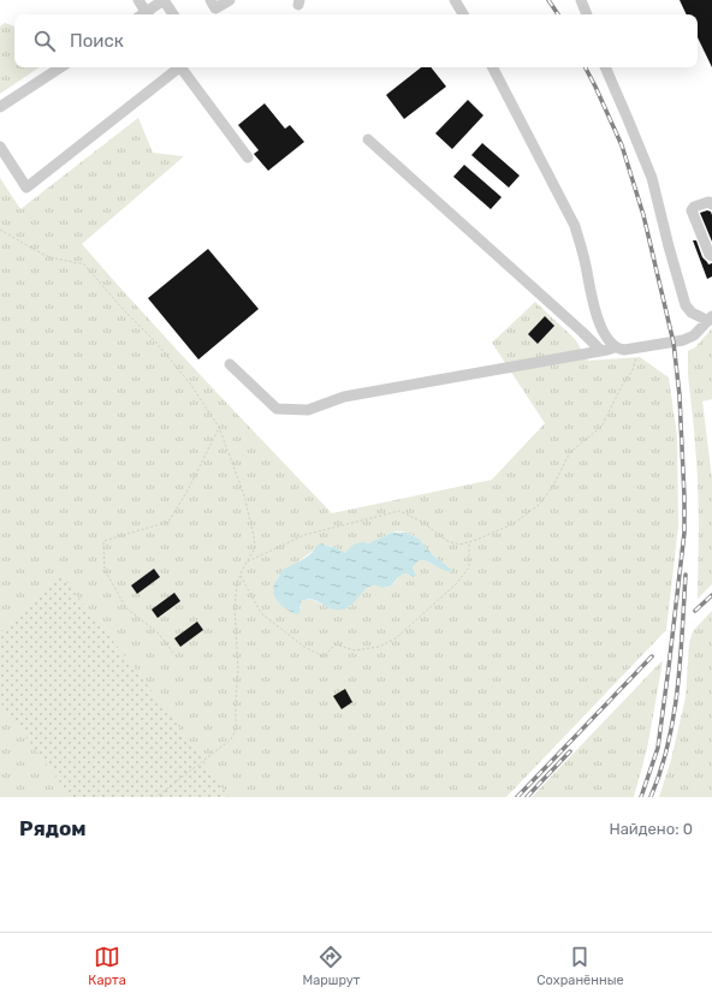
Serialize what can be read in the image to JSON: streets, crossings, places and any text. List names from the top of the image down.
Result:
{
  "page": {
    "search": "Поиск",
    "heading": ["Рядом", "Найдено: 0"],
    "nav": ["Карта", "Маршрут", "Сохранённые"]
  }
}
